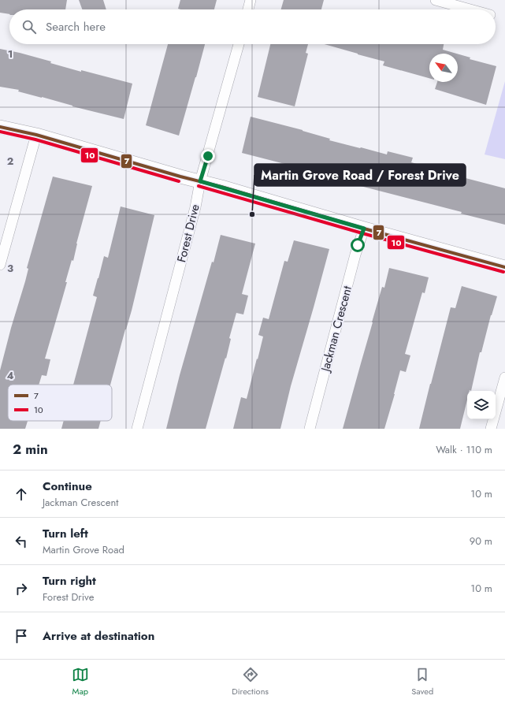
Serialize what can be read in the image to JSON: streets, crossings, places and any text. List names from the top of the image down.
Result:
{
  "streets": {
    "street": ["Forest Drive", "Jackman Crescent"]
  },
  "places": ["Martin Grove Road / Forest Drive"],
  "lines": ["transit line 7", "transit line 10"],
  "legend": ["7", "10"],
  "north": "top left",
  "page": {
    "search": "Search here",
    "heading": ["2 min", "Walk · 110 m"],
    "list": [
      ["Continue", "Jackman Crescent", "10 m"],
      ["Turn left", "Martin Grove Road", "90 m"],
      ["Turn right", "Forest Drive", "10 m"],
      "Arrive at destination"
    ],
    "nav": ["Map", "Directions", "Saved"]
  },
  "grid": {
    "rows": [
      "1",
      "2",
      "3",
      "4"
    ]
  }
}
